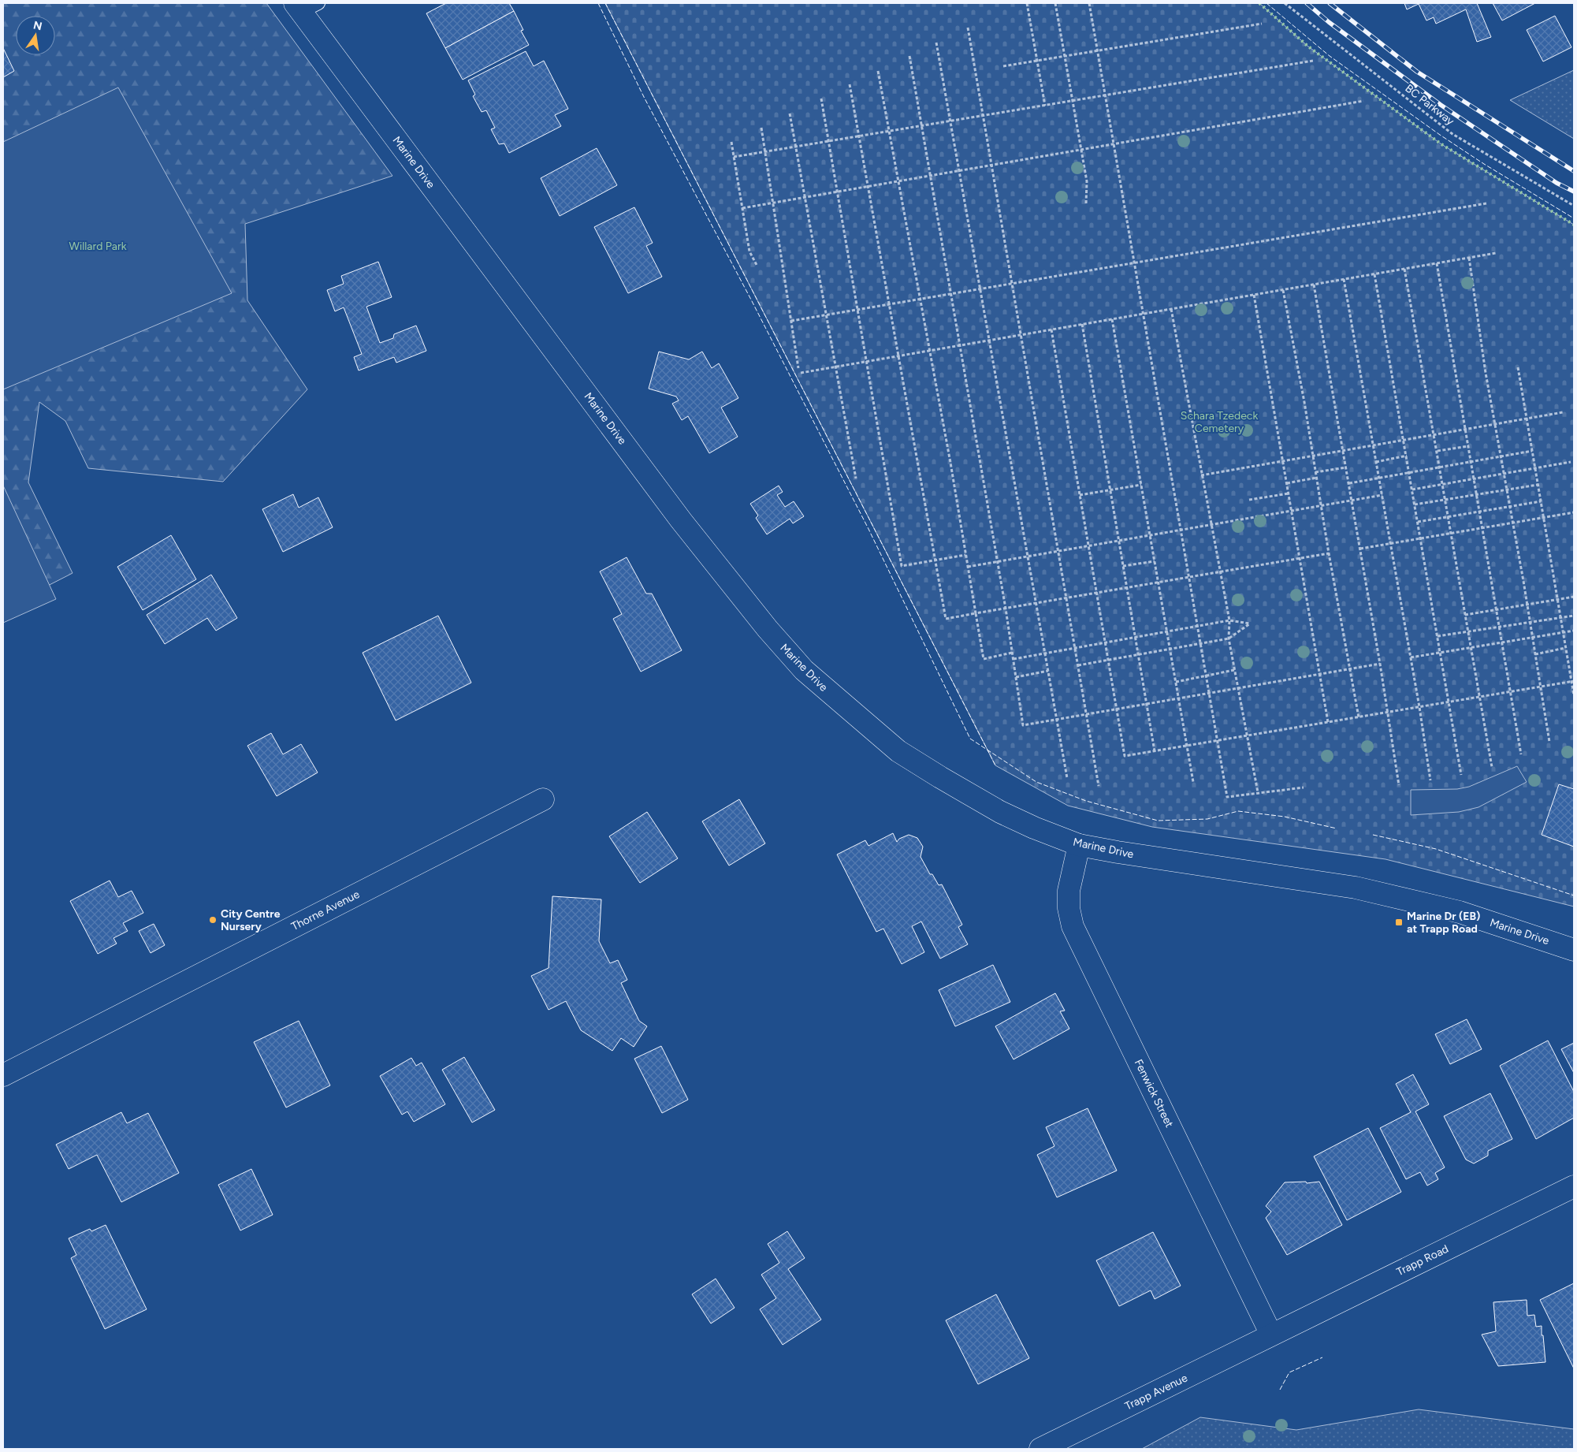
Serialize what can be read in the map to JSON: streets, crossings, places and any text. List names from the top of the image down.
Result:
{
  "streets": {
    "street": [
      "Marine Drive",
      "Thorne Avenue",
      "Fenwick Street",
      "Trapp Road",
      "Trapp Avenue"
    ],
    "path": ["BC Parkway"]
  },
  "crossings": [
    ["Marine Drive", "Fenwick Street"],
    ["Fenwick Street", "Trapp Road"],
    ["Fenwick Street", "Trapp Avenue"],
    ["Trapp Road", "Trapp Avenue"]
  ],
  "parks": ["Willard Park", "Schara Tzedeck Cemetery"],
  "places": {
    "other": ["City Centre Nursery"],
    "transit": ["Marine Dr (EB) at Trapp Road"]
  },
  "north": "top"
}
